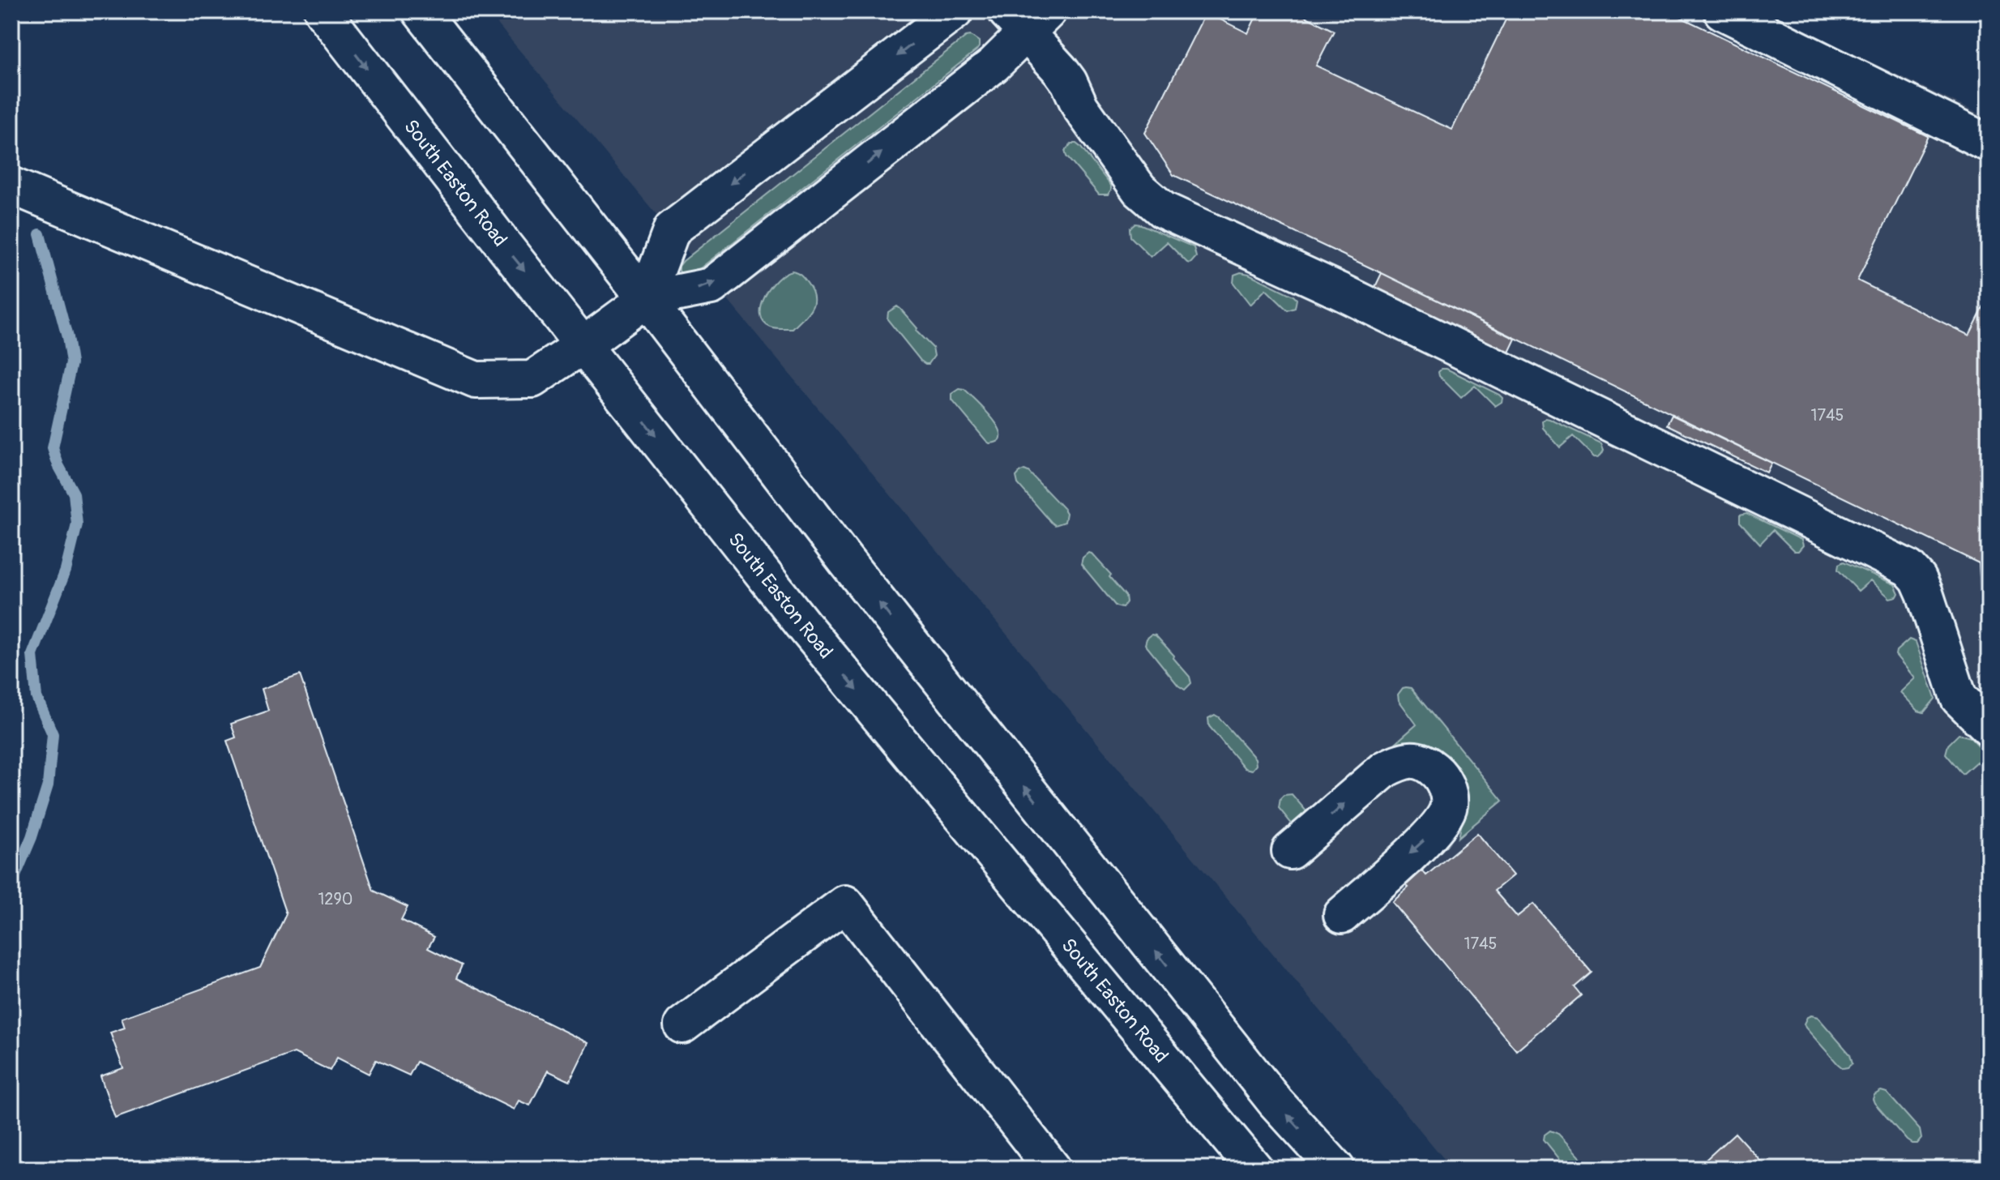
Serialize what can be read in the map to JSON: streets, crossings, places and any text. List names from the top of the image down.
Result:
{
  "streets": {
    "main road": ["South Easton Road"]
  },
  "house_numbers": ["1745", "1290", "1745"]
}
